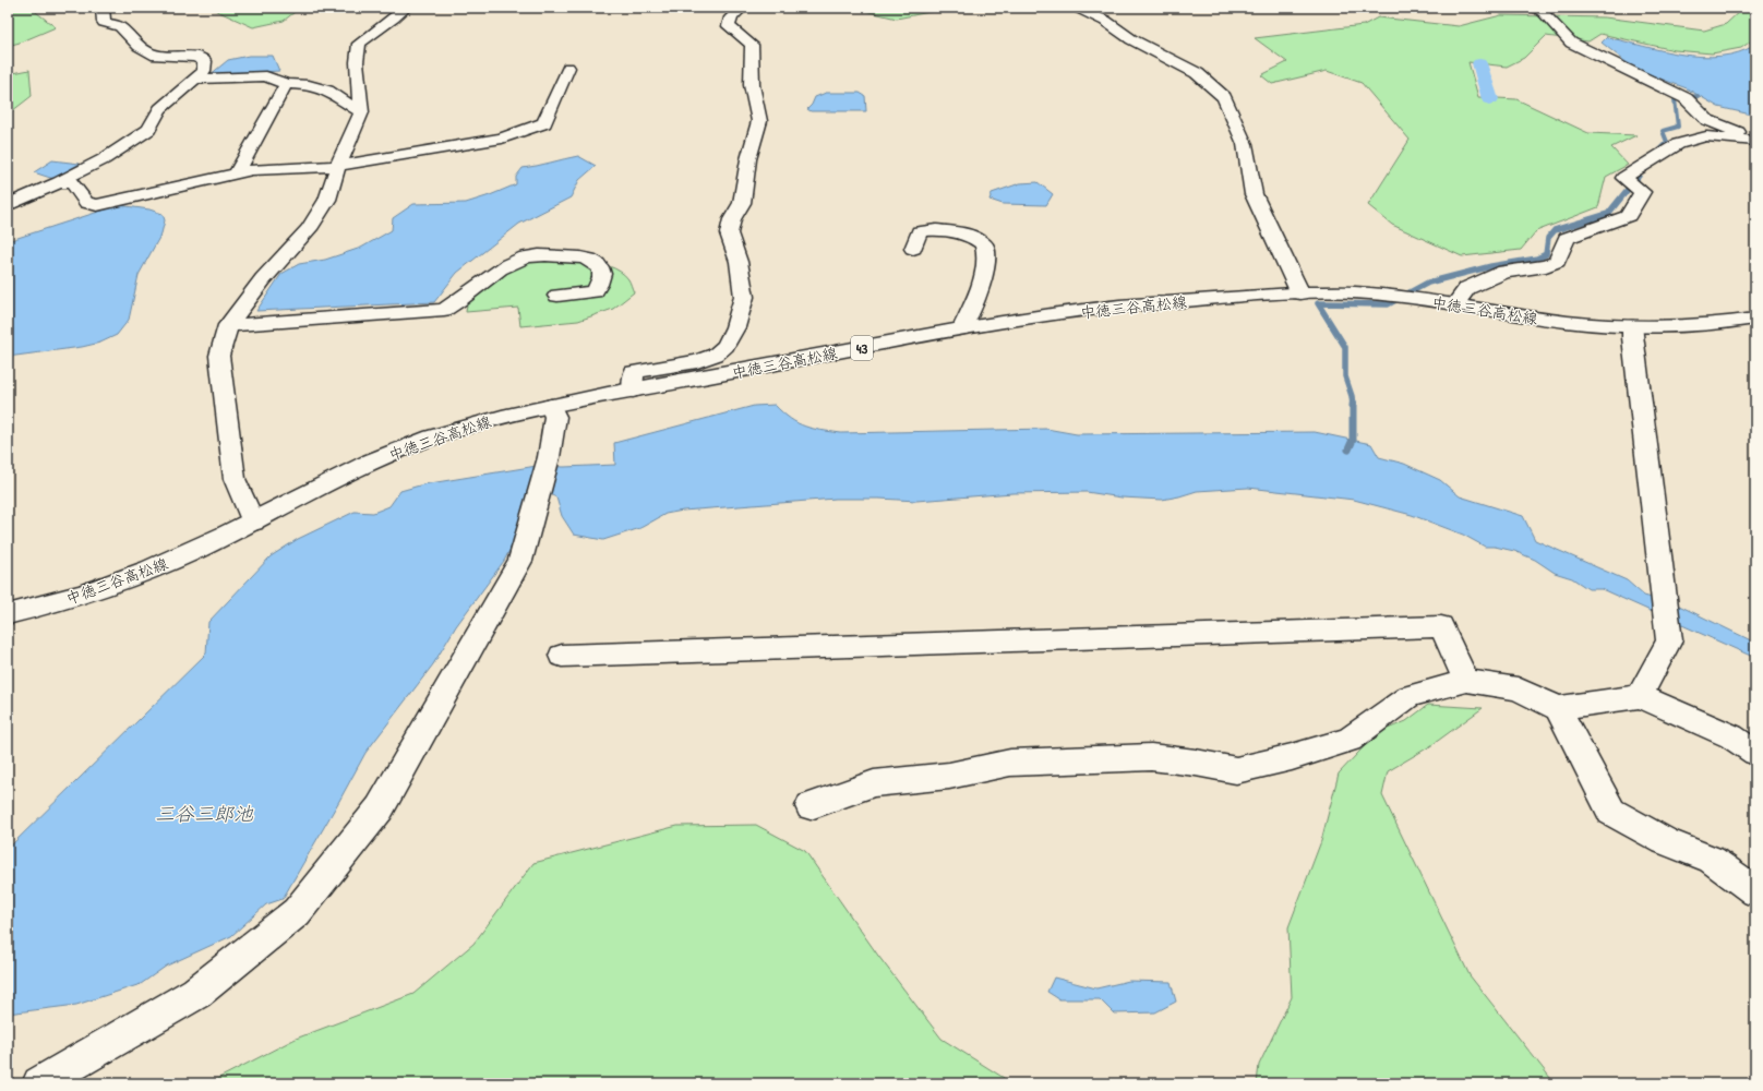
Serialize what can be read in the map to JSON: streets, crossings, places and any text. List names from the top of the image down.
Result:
{
  "streets": {
    "street": ["中徳三谷高松線", "43"]
  },
  "water": ["三谷三郎池"]
}
